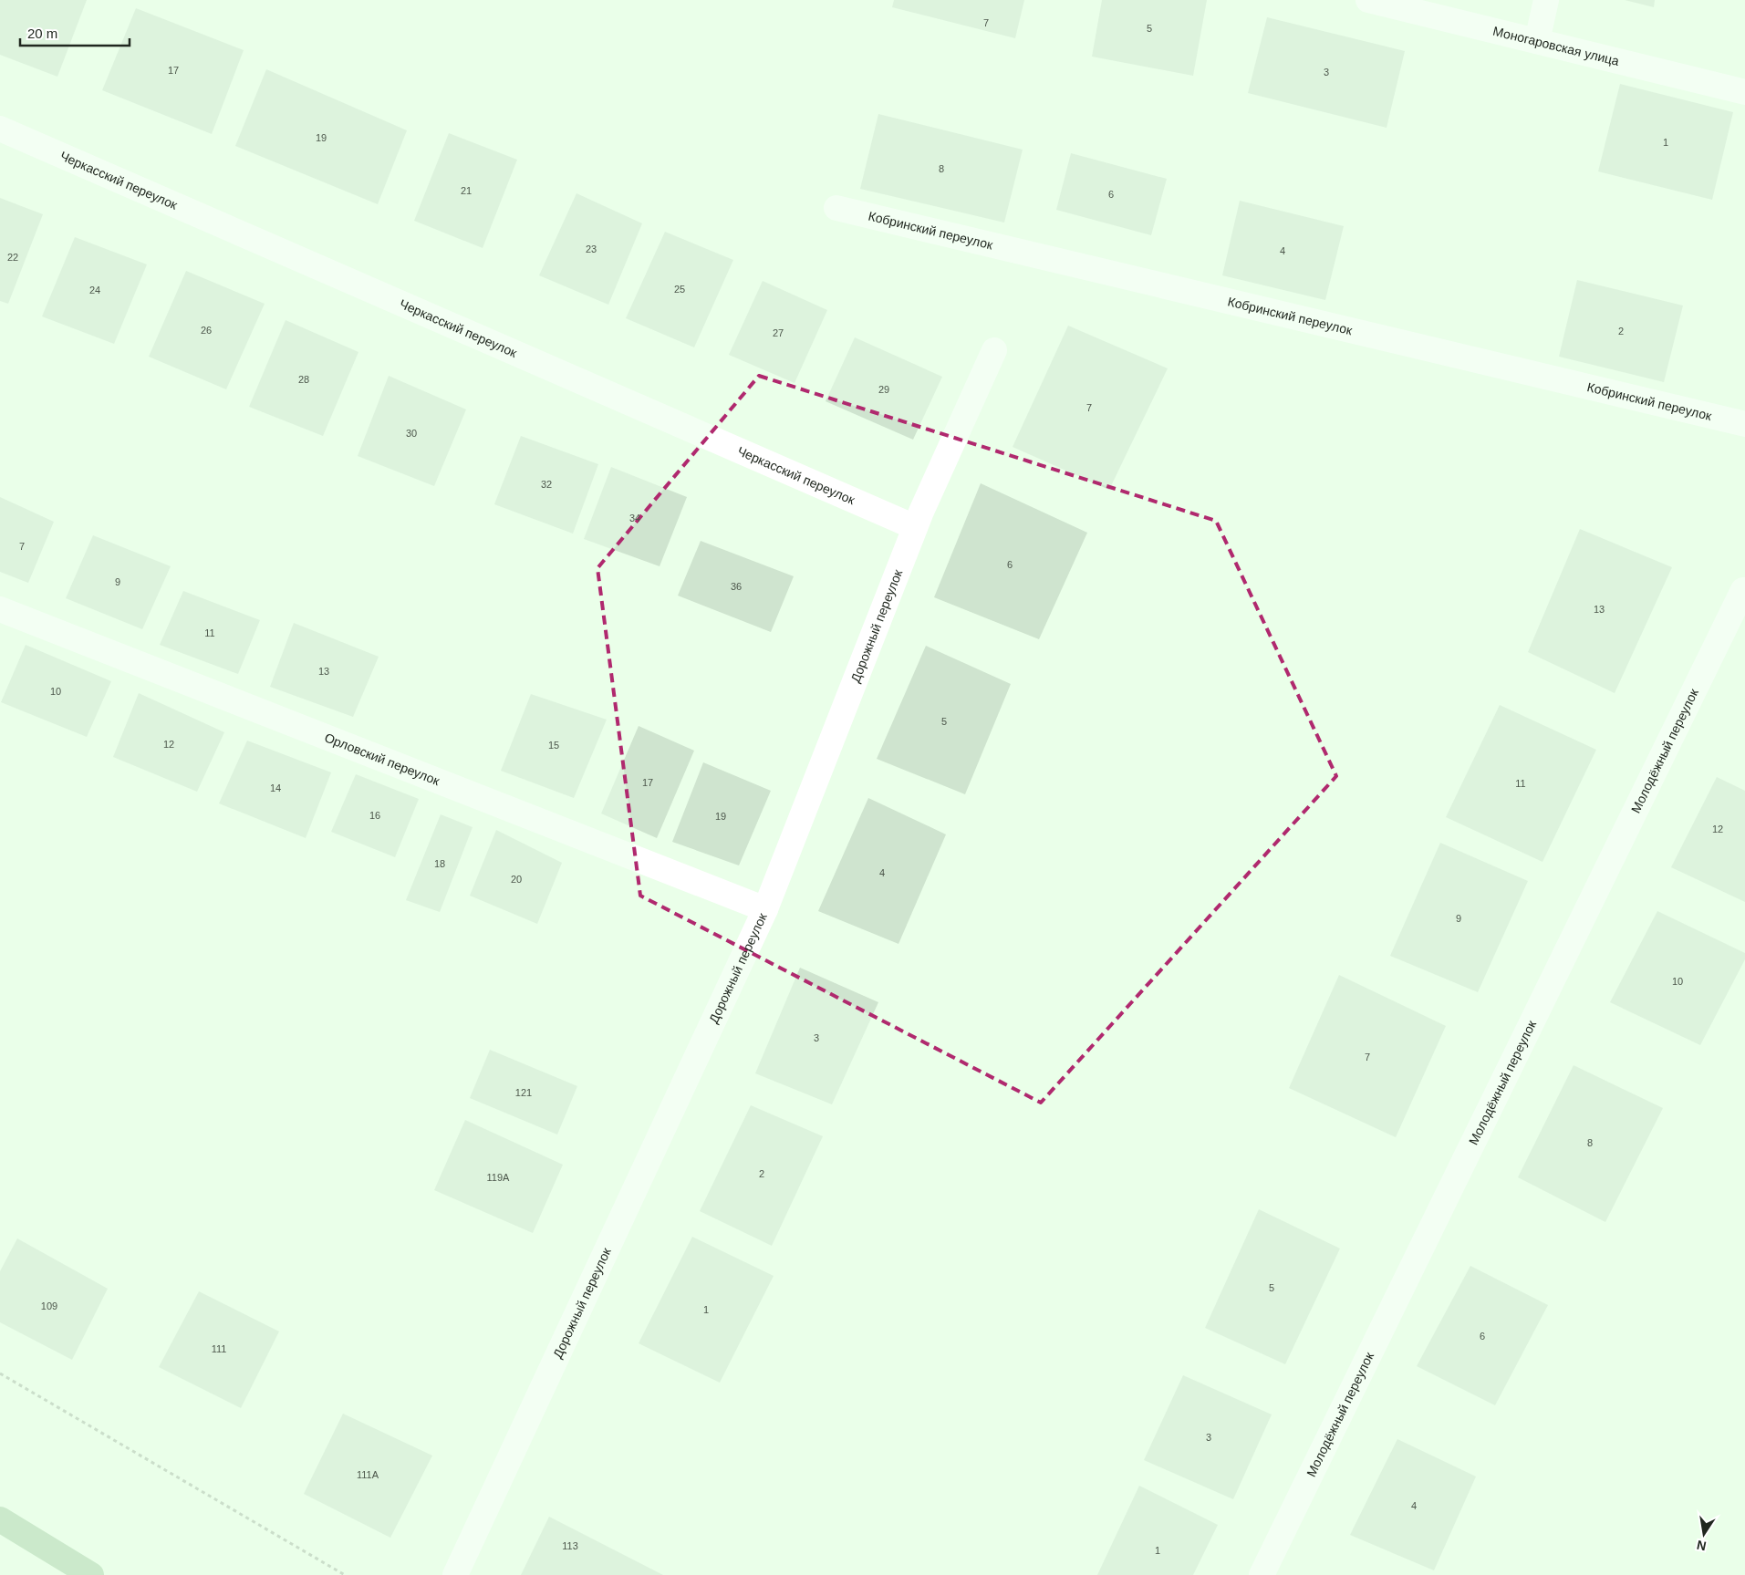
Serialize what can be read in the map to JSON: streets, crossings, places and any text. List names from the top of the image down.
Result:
{
  "streets": {
    "street": [
      "Моногаровская улица",
      "Черкасский переулок",
      "Кобринский переулок",
      "Дорожный переулок",
      "Молодёжный переулок",
      "Орловский переулок"
    ]
  },
  "crossings": [
    ["Черкасский переулок", "Дорожный переулок"],
    ["Дорожный переулок", "Орловский переулок"]
  ],
  "house_numbers": [
    "7",
    "5",
    "17",
    "3",
    "19",
    "1",
    "8",
    "21",
    "6",
    "23",
    "4",
    "22",
    "25",
    "24",
    "26",
    "2",
    "27",
    "28",
    "29",
    "7",
    "30",
    "32",
    "34",
    "7",
    "6",
    "9",
    "36",
    "13",
    "11",
    "13",
    "10",
    "5",
    "12",
    "15",
    "17",
    "11",
    "14",
    "16",
    "19",
    "12",
    "18",
    "4",
    "20",
    "9",
    "10",
    "3",
    "7",
    "121",
    "8",
    "2",
    "119А",
    "5",
    "109",
    "1",
    "6",
    "111",
    "3",
    "111А",
    "4",
    "113",
    "1"
  ],
  "scale_bar": "20 m",
  "north": "bottom"
}
